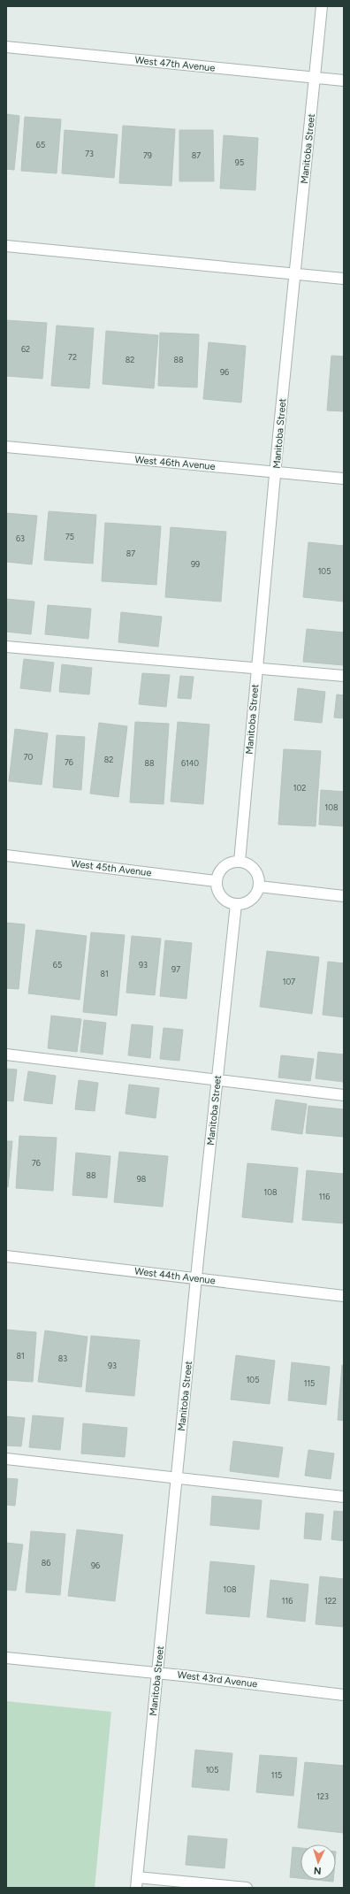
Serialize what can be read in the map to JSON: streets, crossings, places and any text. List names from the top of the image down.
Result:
{
  "streets": {
    "street": [
      "West 47th Avenue",
      "Manitoba Street",
      "West 46th Avenue",
      "West 45th Avenue",
      "West 44th Avenue",
      "West 43rd Avenue"
    ]
  },
  "crossings": [
    ["West 47th Avenue", "Manitoba Street"],
    ["Manitoba Street", "West 46th Avenue"],
    ["Manitoba Street", "West 45th Avenue"],
    ["Manitoba Street", "West 44th Avenue"],
    ["Manitoba Street", "West 43rd Avenue"]
  ],
  "house_numbers": [
    "65",
    "73",
    "79",
    "87",
    "95",
    "62",
    "72",
    "82",
    "88",
    "96",
    "75",
    "63",
    "87",
    "99",
    "105",
    "70",
    "82",
    "76",
    "88",
    "6140",
    "102",
    "108",
    "65",
    "93",
    "97",
    "81",
    "107",
    "76",
    "88",
    "98",
    "108",
    "116",
    "81",
    "83",
    "93",
    "105",
    "115",
    "86",
    "96",
    "108",
    "116",
    "122",
    "105",
    "115",
    "123"
  ],
  "north": "bottom"
}
